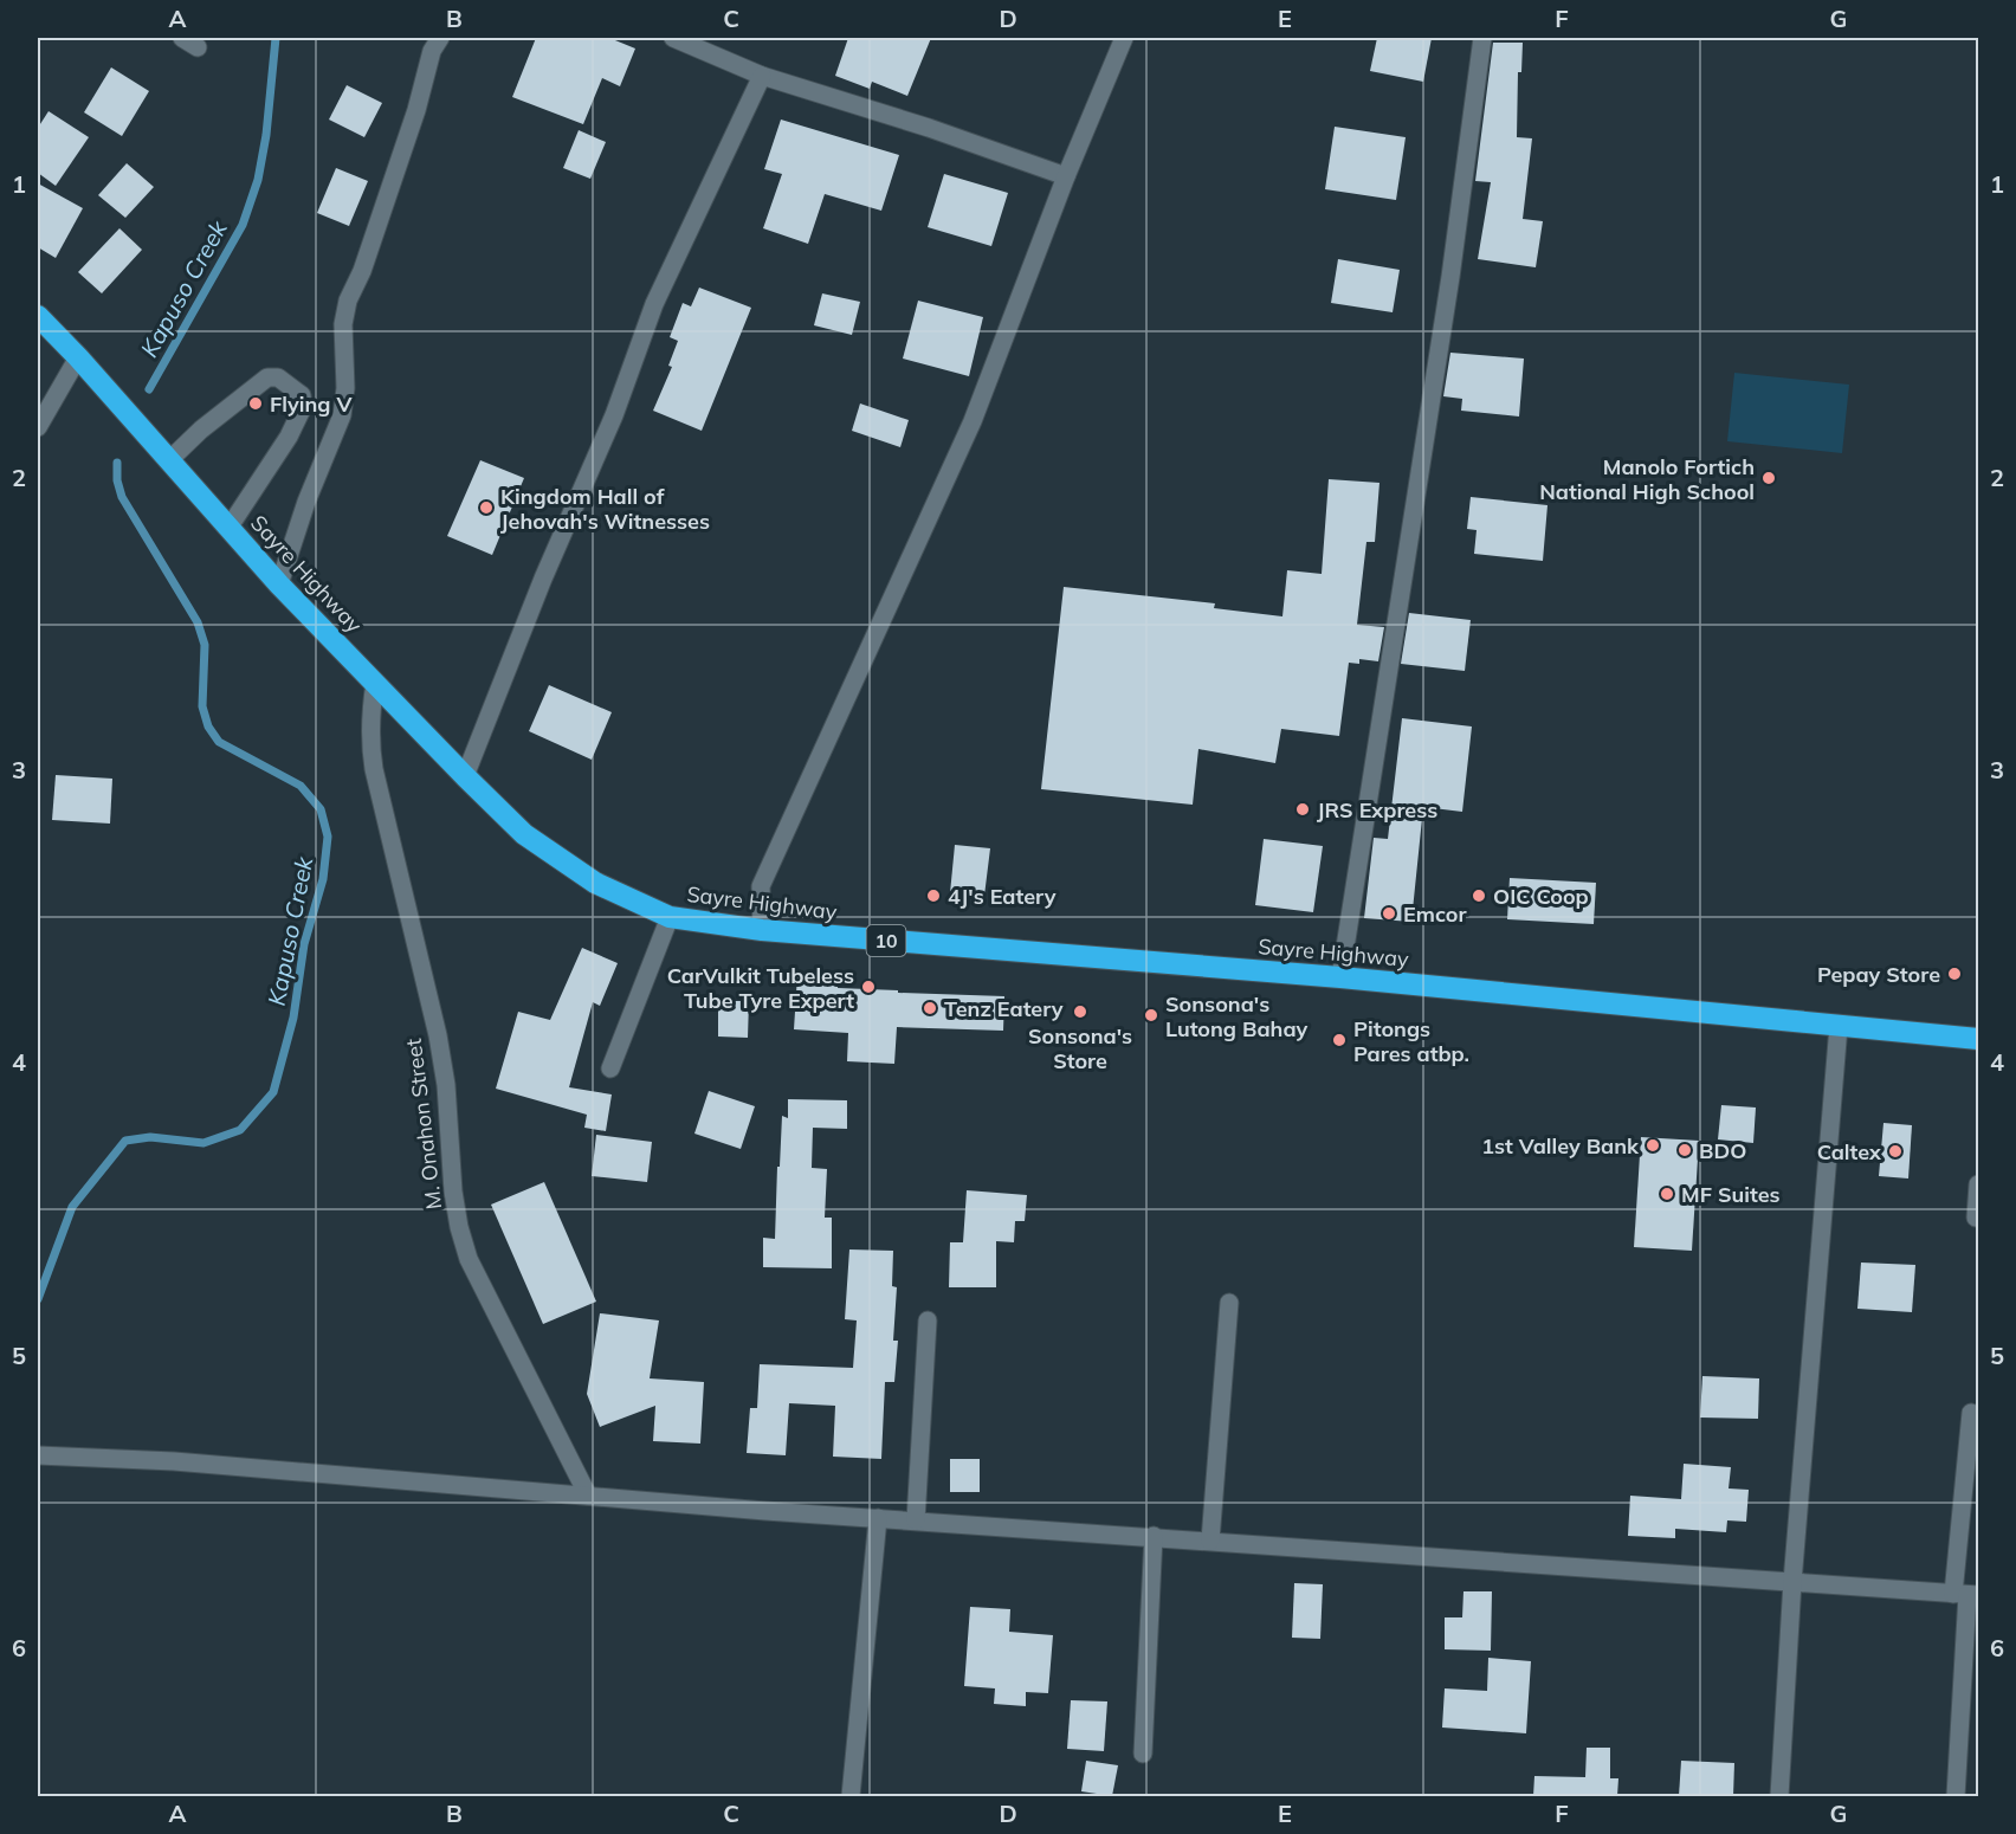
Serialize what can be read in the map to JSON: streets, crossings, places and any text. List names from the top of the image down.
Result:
{
  "streets": {
    "highway": ["Sayre Highway", "10"],
    "street": ["M. Onahon Street"]
  },
  "crossings": [
    ["Sayre Highway", "M. Onahon Street"]
  ],
  "water": ["Kapuso Creek"],
  "places": [
    "Flying V",
    "Manolo Fortich National High School",
    "Kingdom Hall of Jehovah's Witnesses",
    "JRS Express",
    "4J's Eatery",
    "OIC Coop",
    "Emcor",
    "Pepay Store",
    "CarVulkit Tubeless Tube Tyre Expert",
    "Tenz Eatery",
    "Sonsona's Store",
    "Sonsona's Lutong Bahay",
    "Pitongs Pares atbp.",
    "1st Valley Bank",
    "BDO",
    "Caltex",
    "MF Suites"
  ],
  "grid": {
    "columns": [
      "A",
      "B",
      "C",
      "D",
      "E",
      "F",
      "G"
    ],
    "rows": [
      "1",
      "2",
      "3",
      "4",
      "5",
      "6"
    ]
  }
}
